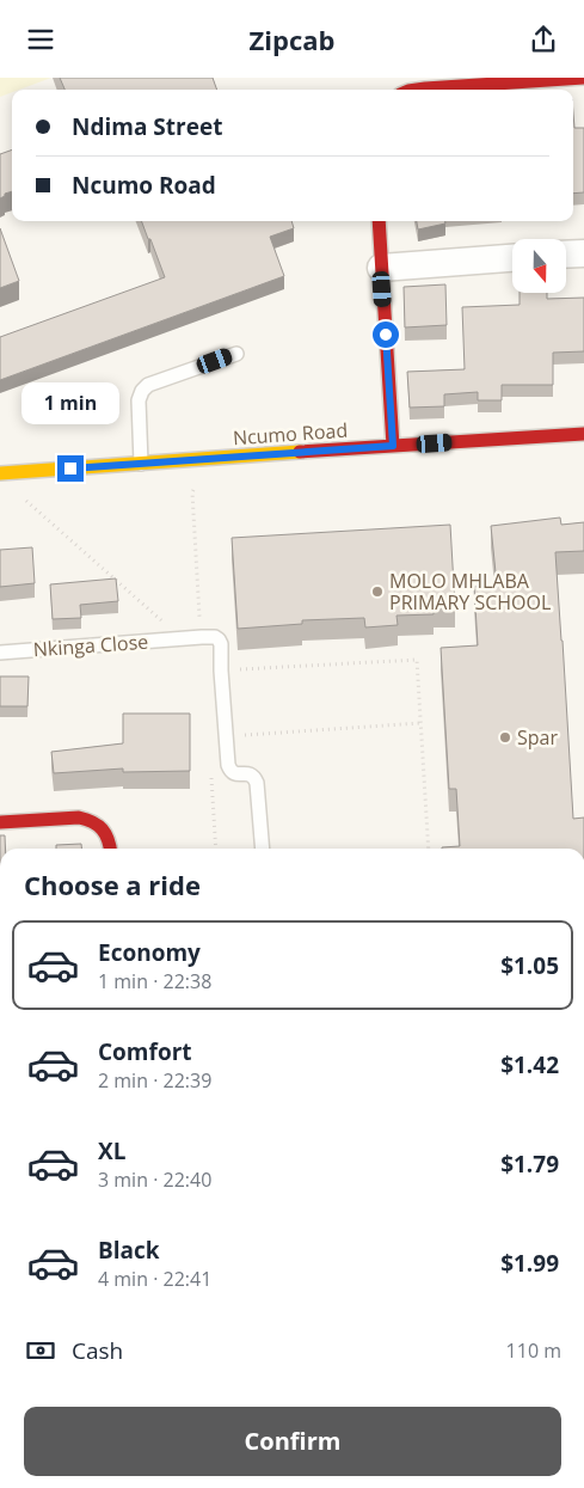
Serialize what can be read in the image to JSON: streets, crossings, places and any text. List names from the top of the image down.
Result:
{
  "streets": {
    "street": ["Ncumo Road"],
    "lane": ["Nkinga Close"]
  },
  "places": ["MOLO MHLABA PRIMARY SCHOOL", "Spar"],
  "north": "bottom",
  "page": {
    "header": "Zipcab",
    "banner": ["Ndima Street", "Ncumo Road"],
    "bubble": "1 min",
    "heading": "Choose a ride",
    "list": [
      {
        "name": "Economy",
        "note": "1 min · 22:38",
        "value": "$1.05"
      },
      {
        "name": "Comfort",
        "note": "2 min · 22:39",
        "value": "$1.42"
      },
      {
        "name": "XL",
        "note": "3 min · 22:40",
        "value": "$1.79"
      },
      {
        "name": "Black",
        "note": "4 min · 22:41",
        "value": "$1.99"
      }
    ],
    "pay": ["Cash", "110 m"],
    "buttons": "Confirm"
  }
}
